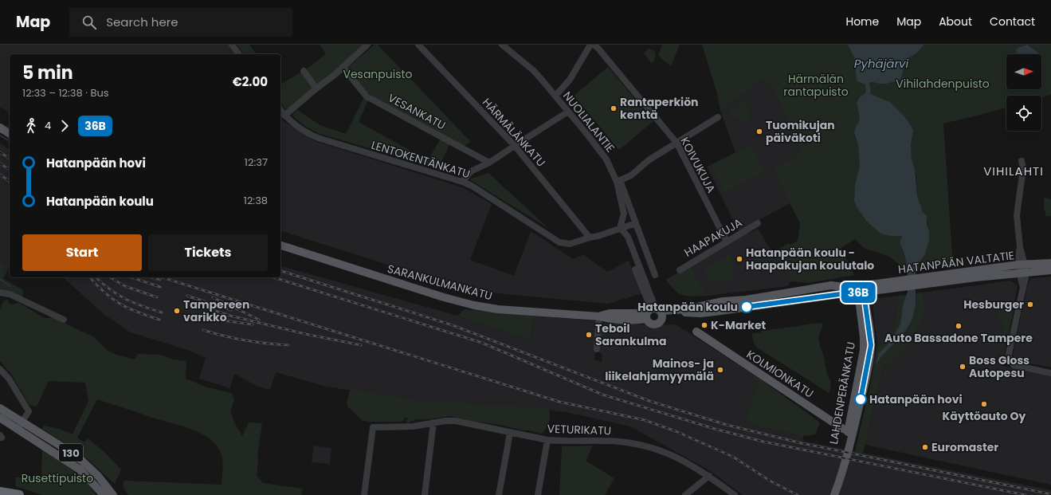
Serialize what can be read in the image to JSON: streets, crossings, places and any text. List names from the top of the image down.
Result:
{
  "streets": {
    "main road": [
      "HATANPÄÄN VALTATIE",
      "SARANKULMANKATU",
      "KOLMIONKATU",
      "LAHDENPERÄNKATU",
      "130"
    ],
    "street": [
      "VESANKATU",
      "NUOLIALANTIE",
      "HÄRMÄLÄNKATU",
      "LENTOKENTÄNKATU",
      "KOIVUKUJA",
      "HAAPAKUJA",
      "VETURIKATU"
    ]
  },
  "crossings": [
    ["NUOLIALANTIE", "LENTOKENTÄNKATU"],
    ["HÄRMÄLÄNKATU", "LENTOKENTÄNKATU"],
    ["KOIVUKUJA", "HAAPAKUJA"],
    ["HATANPÄÄN VALTATIE", "SARANKULMANKATU"],
    ["HATANPÄÄN VALTATIE", "LAHDENPERÄNKATU"],
    ["KOLMIONKATU", "LAHDENPERÄNKATU"]
  ],
  "districts": ["VIHILAHTI"],
  "water": ["Pyhäjärvi"],
  "parks": [
    "Vesanpuisto",
    "Härmälän rantapuisto",
    "Vihilahdenpuisto",
    "Rusettipuisto"
  ],
  "places": [
    "Rantaperkiön kenttä",
    "Tuomikujan päiväkoti",
    "Hatanpään koulu - Haapakujan koulutalo",
    "Hesburger",
    "Hatanpään koulu",
    "Tampereen varikko",
    "K-Market",
    "Auto Bassadone Tampere",
    "Teboil Sarankulma",
    "Boss Gloss Autopesu",
    "Mainos- ja liikelahjamyymälä",
    "Hatanpään hovi",
    "Käyttöauto Oy",
    "Euromaster"
  ],
  "lines": ["bus line 36B"],
  "north": "right",
  "page": {
    "header": "Map",
    "search": "Search here",
    "nav": [
      "Home",
      "Map",
      "About",
      "Contact"
    ],
    "on_map": "36B",
    "heading": ["5 min", "12:33 – 12:38 · Bus", "€2.00"],
    "legs": ["4", "36B"],
    "list": [
      {
        "name": "Hatanpään hovi",
        "value": "12:37"
      },
      {
        "name": "Hatanpään koulu",
        "value": "12:38"
      }
    ],
    "buttons": ["Start", "Tickets"]
  }
}
